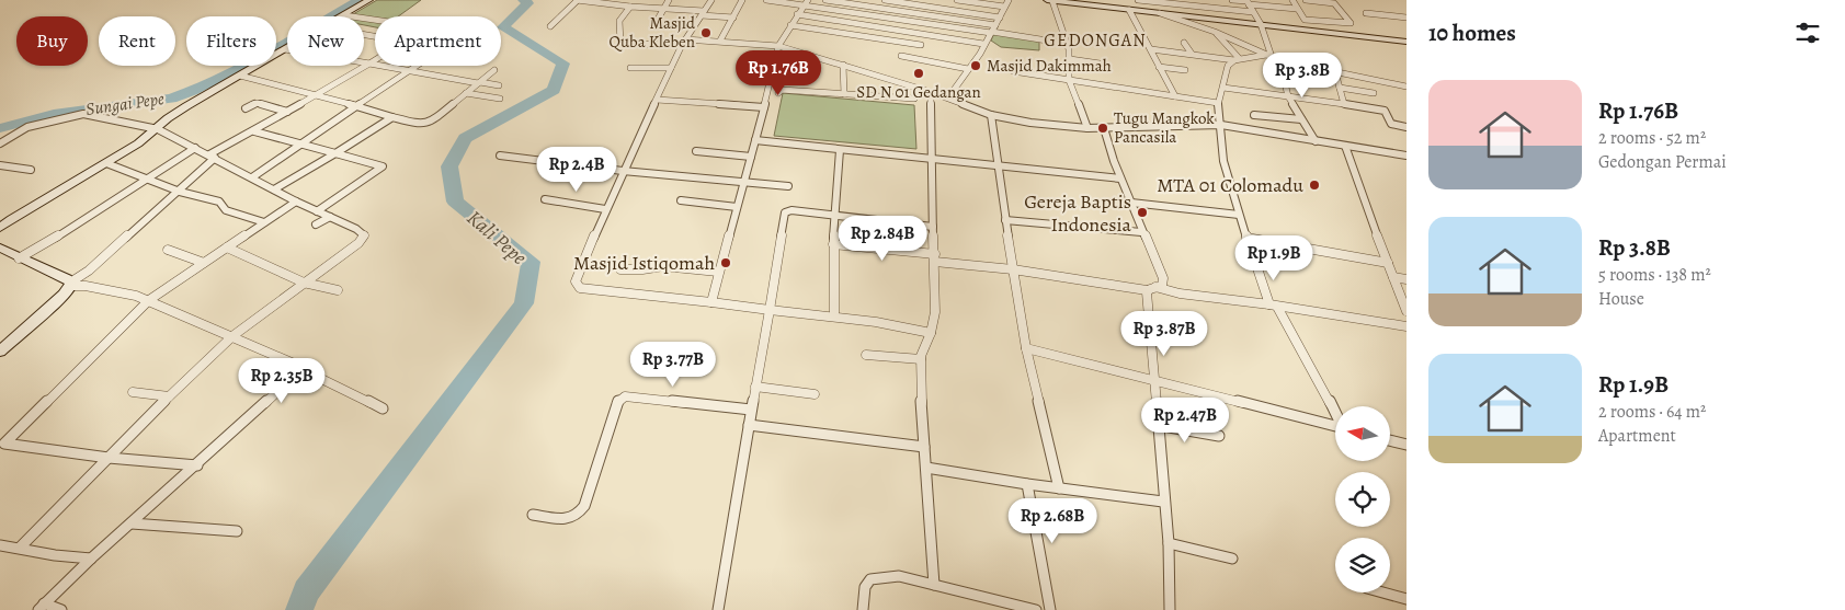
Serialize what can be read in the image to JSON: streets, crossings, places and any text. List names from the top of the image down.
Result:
{
  "districts": ["GEDONGAN"],
  "water": ["Sungai Pepe", "Kali Pepe"],
  "places": [
    "Masjid Quba Kleben",
    "Masjid Dakimmah",
    "SD N 01 Gedangan",
    "Tugu Mangkok Pancasila",
    "MTA 01 Colomadu",
    "Gereja Baptis Indonesia",
    "Masjid Istiqomah"
  ],
  "north": "left",
  "page": {
    "heading": "10 homes",
    "chip": [
      "Buy",
      "Rent",
      "Filters",
      "New",
      "Apartment"
    ],
    "price": [
      "Rp 1.76B",
      "Rp 3.8B",
      "Rp 2.4B",
      "Rp 2.84B",
      "Rp 1.9B",
      "Rp 3.87B",
      "Rp 3.77B",
      "Rp 2.35B",
      "Rp 2.47B",
      "Rp 2.68B"
    ],
    "list": [
      {
        "name": "Rp 1.76B",
        "note": "2 rooms · 52 m² · Gedongan Permai"
      },
      {
        "name": "Rp 3.8B",
        "note": "5 rooms · 138 m² · House"
      },
      {
        "name": "Rp 1.9B",
        "note": "2 rooms · 64 m² · Apartment"
      }
    ]
  }
}
